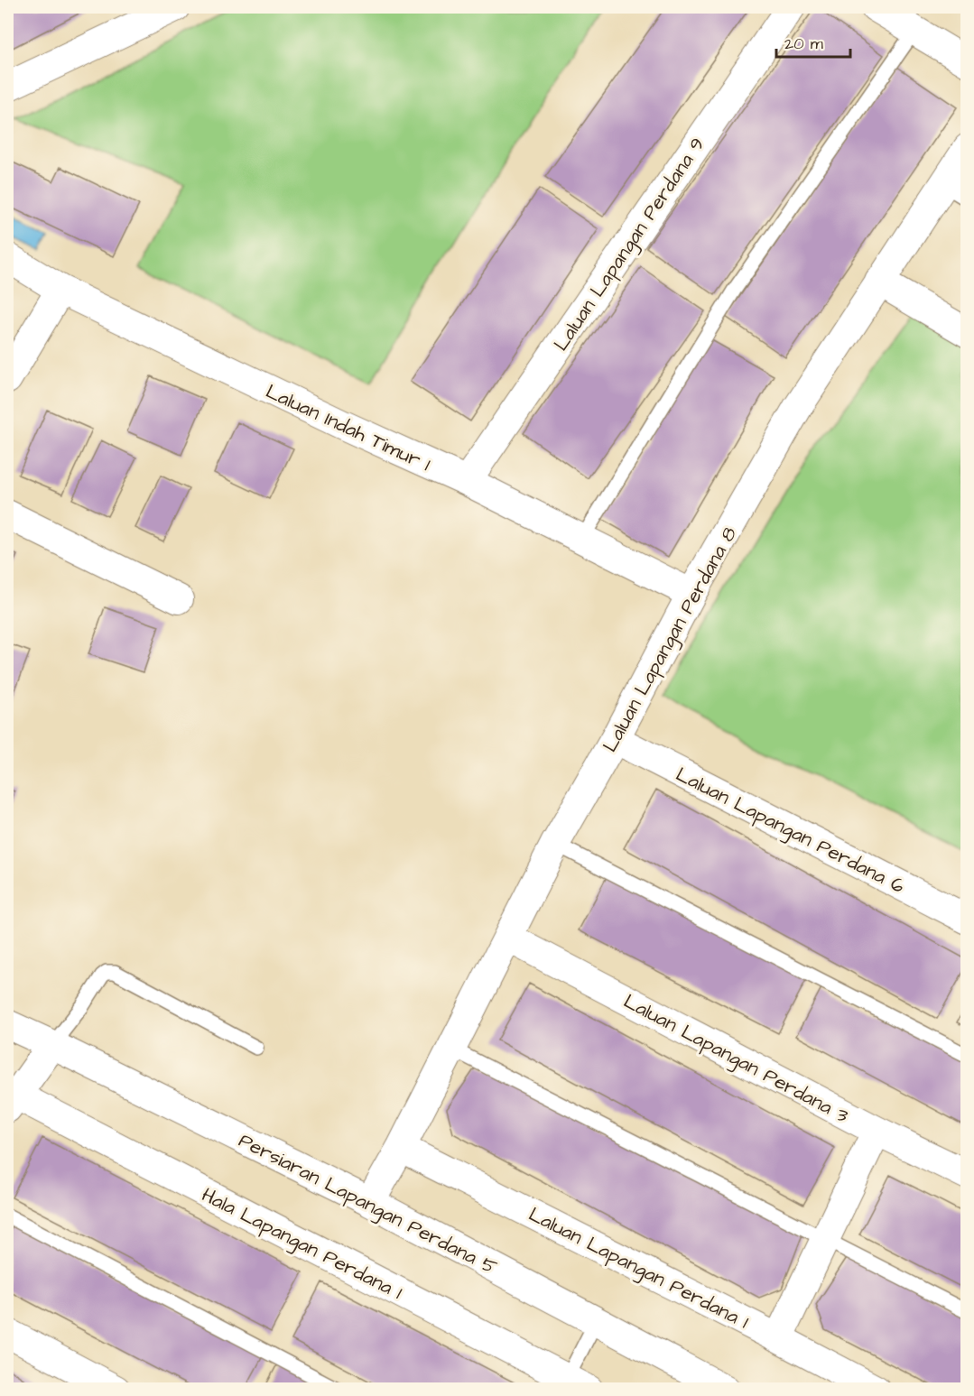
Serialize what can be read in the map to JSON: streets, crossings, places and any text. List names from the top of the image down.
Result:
{
  "streets": {
    "street": [
      "Laluan Lapangan Perdana 9",
      "Laluan Indah Timur 1",
      "Laluan Lapangan Perdana 8",
      "Laluan Lapangan Perdana 6",
      "Laluan Lapangan Perdana 3",
      "Persiaran Lapangan Perdana 5",
      "Hala Lapangan Perdana 1",
      "Laluan Lapangan Perdana 1"
    ]
  },
  "crossings": [
    ["Laluan Lapangan Perdana 9", "Laluan Indah Timur 1"],
    ["Laluan Indah Timur 1", "Laluan Lapangan Perdana 8"],
    ["Laluan Lapangan Perdana 8", "Laluan Lapangan Perdana 6"],
    ["Laluan Lapangan Perdana 8", "Laluan Lapangan Perdana 3"],
    ["Laluan Lapangan Perdana 8", "Persiaran Lapangan Perdana 5"],
    ["Laluan Lapangan Perdana 8", "Laluan Lapangan Perdana 1"]
  ],
  "scale_bar": "20 m"
}
